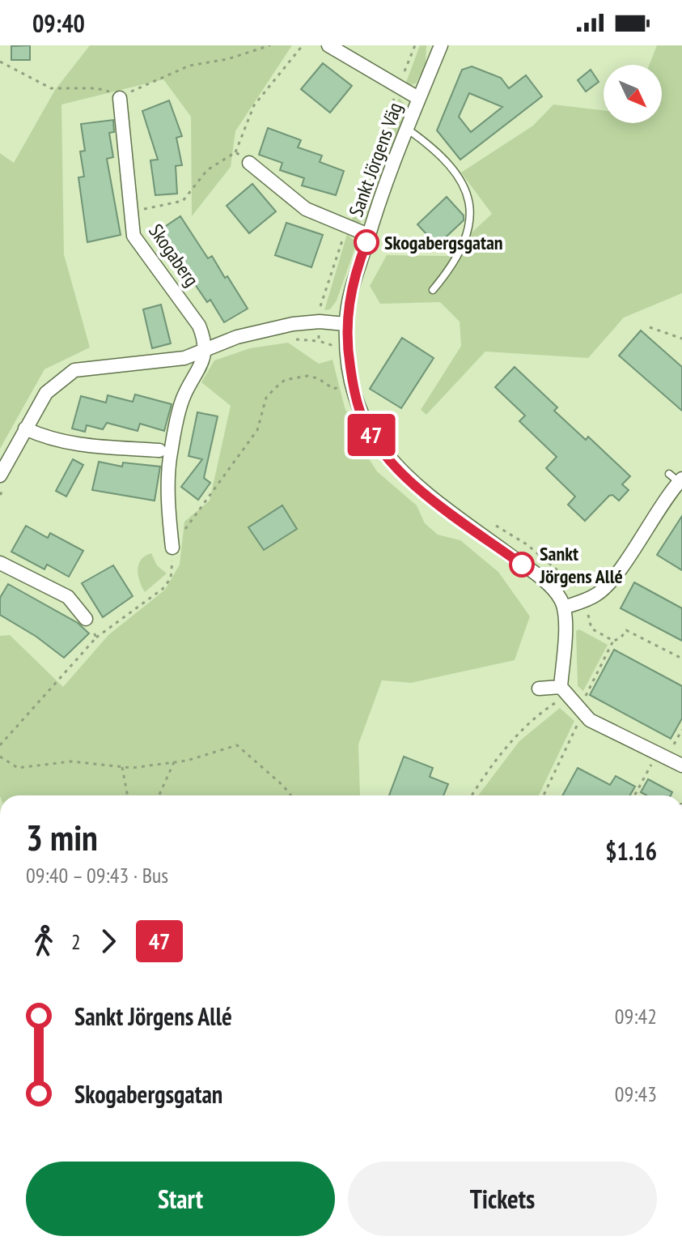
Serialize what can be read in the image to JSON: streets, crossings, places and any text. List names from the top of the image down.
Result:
{
  "streets": {
    "street": ["Sankt Jörgens Väg", "Skogaberg"]
  },
  "places": ["Skogabergsgatan", "Sankt Jörgens Allé"],
  "lines": ["bus line 47"],
  "north": "bottom right",
  "page": {
    "status": "09:40",
    "on_map": "47",
    "heading": ["3 min", "09:40 – 09:43 · Bus", "$1.16"],
    "legs": ["2", "47"],
    "list": [
      {
        "name": "Sankt Jörgens Allé",
        "value": "09:42"
      },
      {
        "name": "Skogabergsgatan",
        "value": "09:43"
      }
    ],
    "buttons": ["Start", "Tickets"]
  }
}
